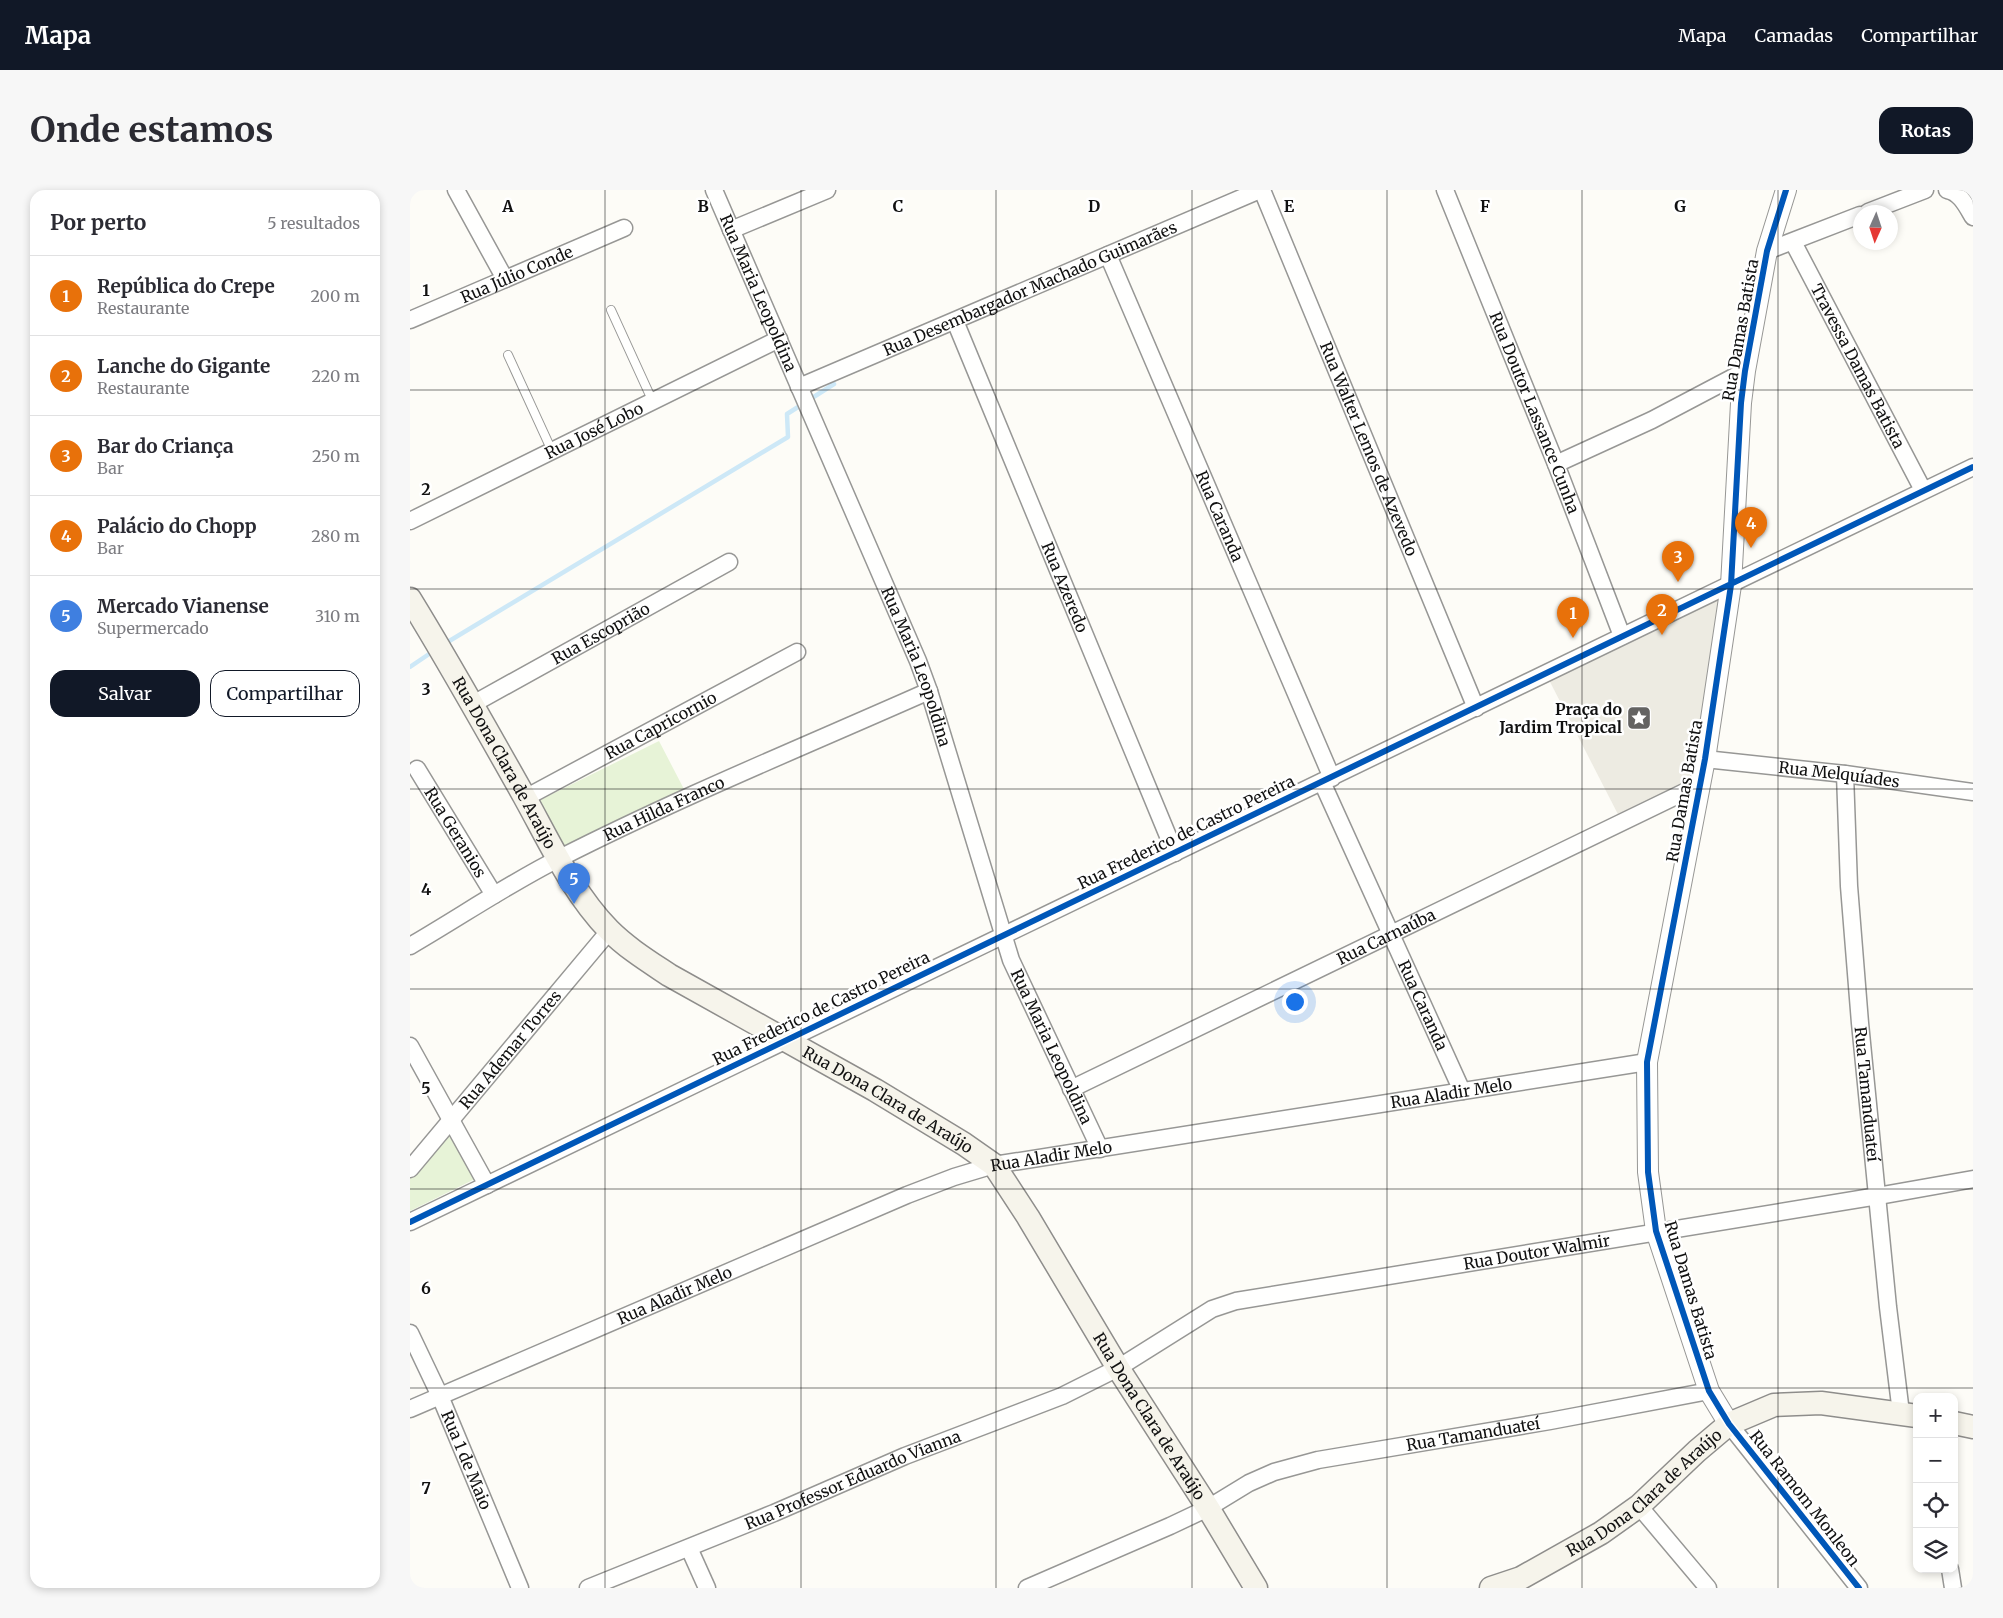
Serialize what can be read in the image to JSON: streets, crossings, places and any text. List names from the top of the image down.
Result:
{
  "streets": {
    "main road": ["Rua Dona Clara de Araújo"],
    "street": [
      "Rua Júlio Conde",
      "Rua Desembargador Machado Guimarães",
      "Rua Maria Leopoldina",
      "Rua Damas Batista",
      "Travessa Damas Batista",
      "Rua Doutor Lassance Cunha",
      "Rua José Lobo",
      "Rua Walter Lemos de Azevedo",
      "Rua Caranda",
      "Rua Azeredo",
      "Rua Escoprião",
      "Rua Capricornio",
      "Rua Melquíades",
      "Rua Hilda Franco",
      "Rua Geranios",
      "Rua Frederico de Castro Pereira",
      "Rua Carnaúba",
      "Rua Ademar Torres",
      "Rua Aladir Melo",
      "Rua Tamanduateí",
      "Rua Doutor Walmir",
      "Rua 1 de Maio",
      "Rua Professor Eduardo Vianna",
      "Rua Ramom Monleon"
    ]
  },
  "crossings": [
    ["Rua Desembargador Machado Guimarães", "Rua Maria Leopoldina"],
    ["Rua Desembargador Machado Guimarães", "Rua Walter Lemos de Azevedo"],
    ["Rua Desembargador Machado Guimarães", "Rua Caranda"],
    ["Rua Desembargador Machado Guimarães", "Rua Azeredo"],
    ["Rua Maria Leopoldina", "Rua José Lobo"],
    ["Rua Maria Leopoldina", "Rua Hilda Franco"],
    ["Rua Maria Leopoldina", "Rua Frederico de Castro Pereira"],
    ["Rua Maria Leopoldina", "Rua Carnaúba"],
    ["Rua Maria Leopoldina", "Rua Aladir Melo"],
    ["Rua Damas Batista", "Rua Melquíades"],
    ["Rua Damas Batista", "Rua Frederico de Castro Pereira"],
    ["Rua Damas Batista", "Rua Carnaúba"],
    ["Rua Damas Batista", "Rua Aladir Melo"],
    ["Rua Damas Batista", "Rua Tamanduateí"],
    ["Rua Damas Batista", "Rua Doutor Walmir"],
    ["Travessa Damas Batista", "Rua Frederico de Castro Pereira"],
    ["Rua Doutor Lassance Cunha", "Rua Frederico de Castro Pereira"],
    ["Rua Walter Lemos de Azevedo", "Rua Frederico de Castro Pereira"],
    ["Rua Caranda", "Rua Frederico de Castro Pereira"],
    ["Rua Caranda", "Rua Carnaúba"],
    ["Rua Caranda", "Rua Aladir Melo"],
    ["Rua Azeredo", "Rua Frederico de Castro Pereira"],
    ["Rua Escoprião", "Rua Dona Clara de Araújo"],
    ["Rua Capricornio", "Rua Dona Clara de Araújo"],
    ["Rua Dona Clara de Araújo", "Rua Hilda Franco"],
    ["Rua Dona Clara de Araújo", "Rua Frederico de Castro Pereira"],
    ["Rua Dona Clara de Araújo", "Rua Ademar Torres"],
    ["Rua Dona Clara de Araújo", "Rua Aladir Melo"],
    ["Rua Dona Clara de Araújo", "Rua Tamanduateí"],
    ["Rua Dona Clara de Araújo", "Rua Doutor Walmir"],
    ["Rua Dona Clara de Araújo", "Rua Professor Eduardo Vianna"],
    ["Rua Dona Clara de Araújo", "Rua Ramom Monleon"],
    ["Rua Melquíades", "Rua Tamanduateí"],
    ["Rua Hilda Franco", "Rua Geranios"],
    ["Rua Aladir Melo", "Rua 1 de Maio"],
    ["Rua Tamanduateí", "Rua Doutor Walmir"],
    ["Rua Doutor Walmir", "Rua Professor Eduardo Vianna"]
  ],
  "places": {
    "place": ["Praça do Jardim Tropical"]
  },
  "north": "bottom",
  "page": {
    "header": "Mapa",
    "nav": ["Mapa", "Camadas", "Compartilhar"],
    "buttons": [
      "Rotas",
      ["Salvar", "Compartilhar"]
    ],
    "title": "Onde estamos",
    "heading": ["Por perto", "5 resultados"],
    "list": [
      {
        "mark": "1",
        "name": "República do Crepe",
        "note": "Restaurante",
        "value": "200 m"
      },
      {
        "mark": "2",
        "name": "Lanche do Gigante",
        "note": "Restaurante",
        "value": "220 m"
      },
      {
        "mark": "3",
        "name": "Bar do Criança",
        "note": "Bar",
        "value": "250 m"
      },
      {
        "mark": "4",
        "name": "Palácio do Chopp",
        "note": "Bar",
        "value": "280 m"
      },
      {
        "mark": "5",
        "name": "Mercado Vianense",
        "note": "Supermercado",
        "value": "310 m"
      }
    ],
    "pins": [
      "4",
      "3",
      "2",
      "1",
      "5"
    ],
    "map_buttons": ["+", "−"]
  },
  "grid": {
    "columns": [
      "A",
      "B",
      "C",
      "D",
      "E",
      "F",
      "G"
    ],
    "rows": [
      "1",
      "2",
      "3",
      "4",
      "5",
      "6",
      "7"
    ]
  }
}
